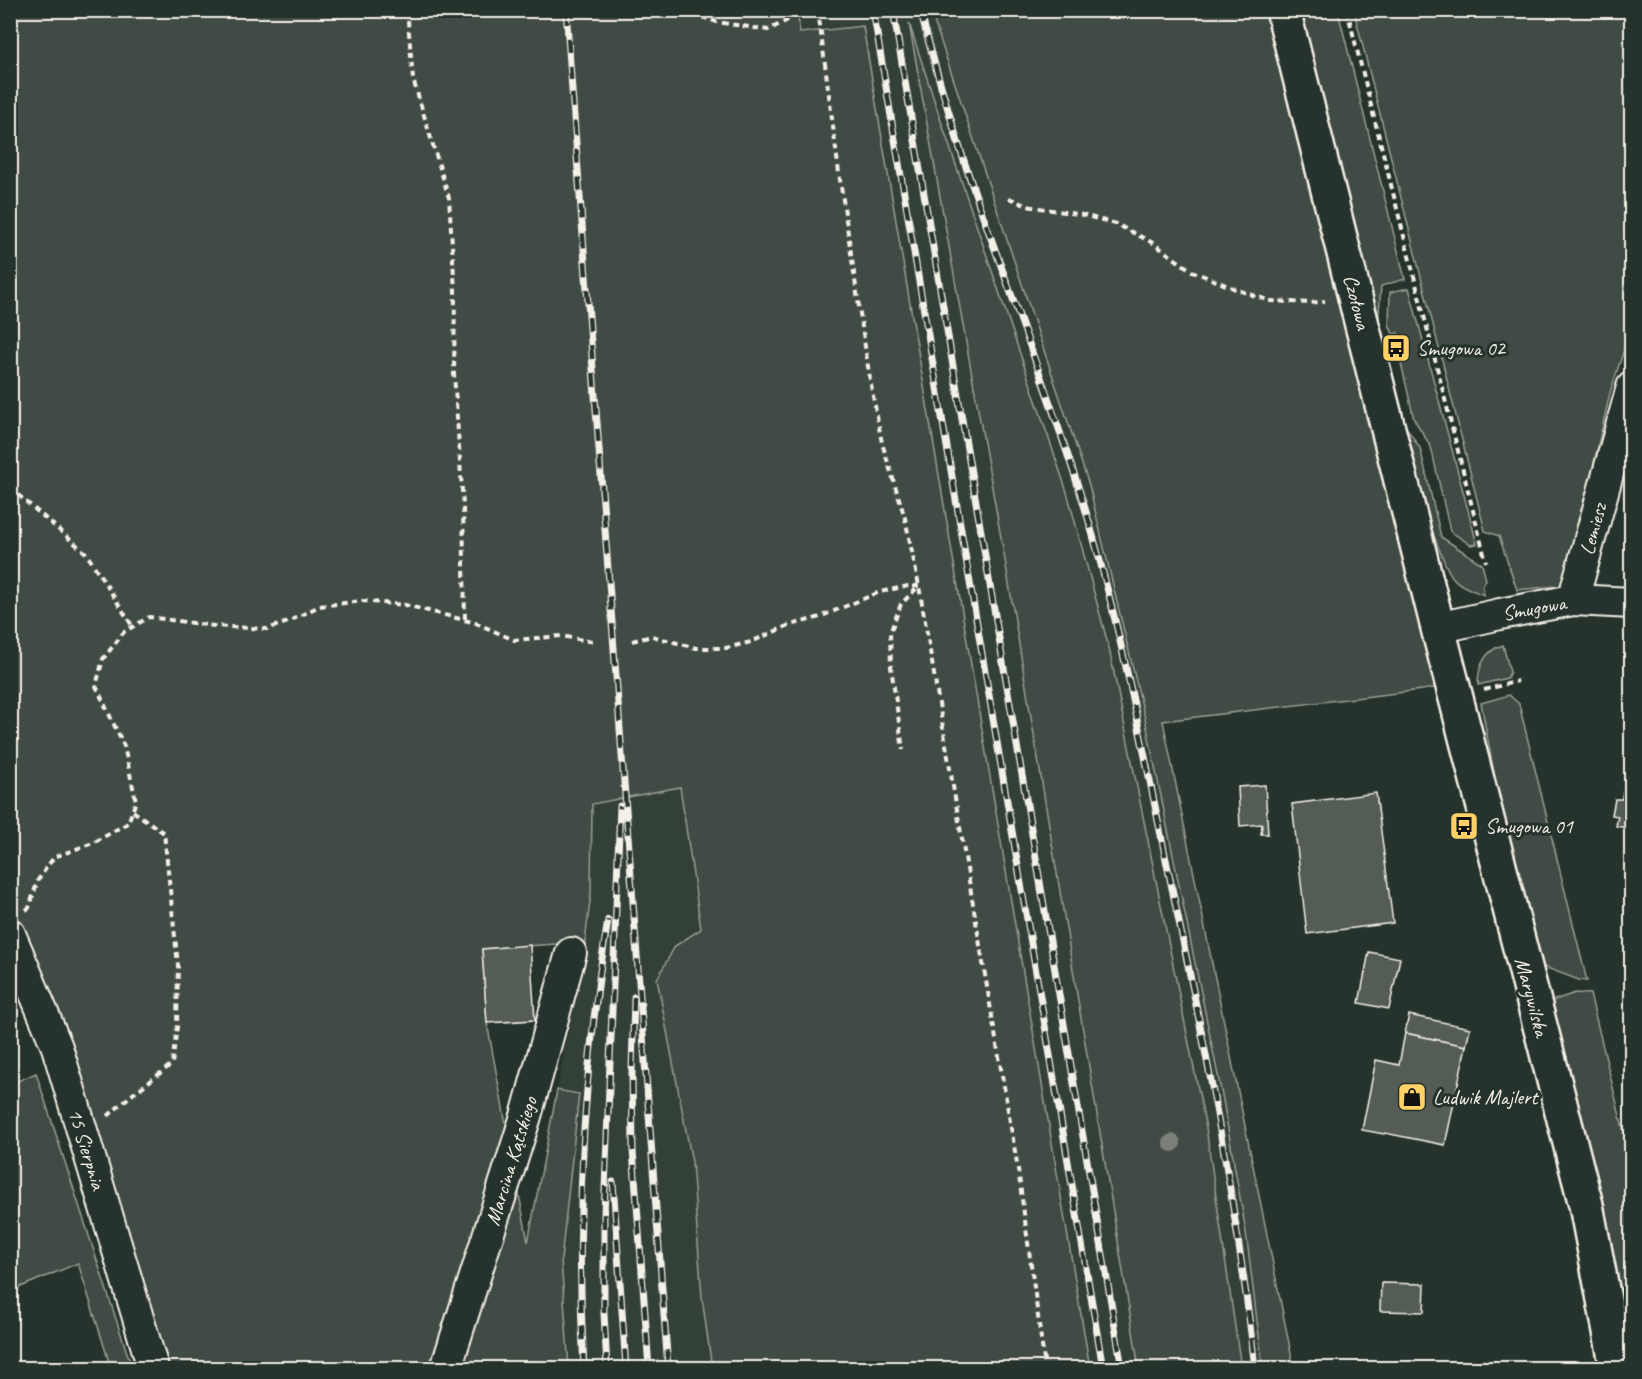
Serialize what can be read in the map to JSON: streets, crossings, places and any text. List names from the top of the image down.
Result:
{
  "streets": {
    "street": [
      "Czołowa",
      "Lemiesz",
      "Smugowa",
      "Marywilska",
      "15 Sierpnia",
      "Marcina Kątskiego"
    ]
  },
  "crossings": [
    ["Czołowa", "Smugowa"],
    ["Czołowa", "Marywilska"],
    ["Lemiesz", "Smugowa"],
    ["Smugowa", "Marywilska"]
  ],
  "places": {
    "bus stop": ["Smugowa 02", "Smugowa 01"],
    "shop": ["Ludwik Majlert"]
  }
}
